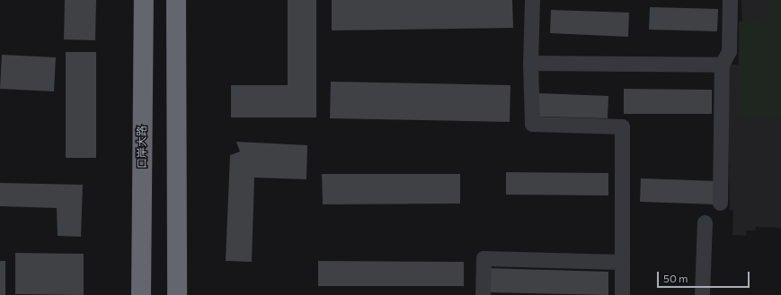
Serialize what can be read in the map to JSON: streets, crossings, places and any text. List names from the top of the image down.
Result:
{
  "streets": {
    "highway": ["口岸大路"]
  },
  "scale_bar": "50 m"
}
